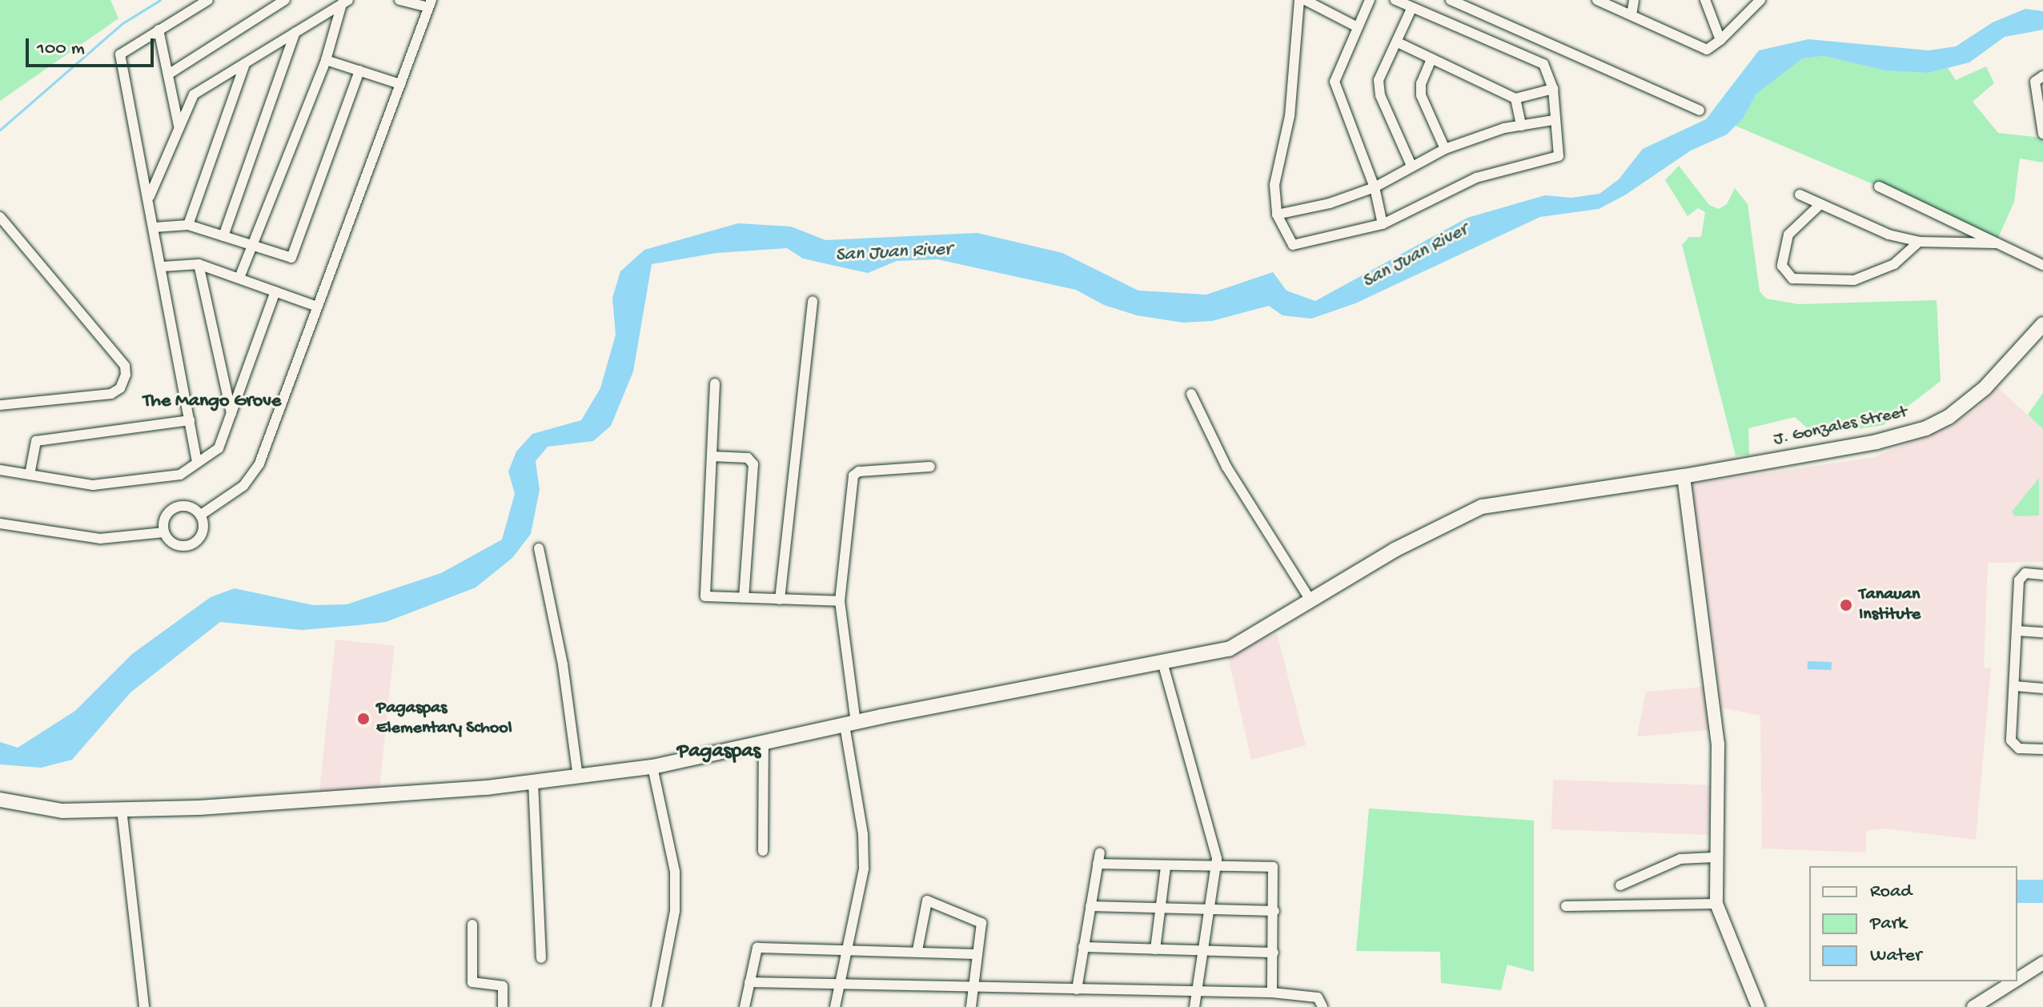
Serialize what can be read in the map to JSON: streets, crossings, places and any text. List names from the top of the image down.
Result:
{
  "streets": {
    "main road": ["J. Gonzales Street"]
  },
  "districts": ["The Mango Grove", "Pagaspas"],
  "water": ["San Juan River"],
  "places": ["Tanauan Institute", "Pagaspas Elementary School"],
  "legend": ["Road", "Park", "Water"],
  "scale_bar": "100 m"
}
